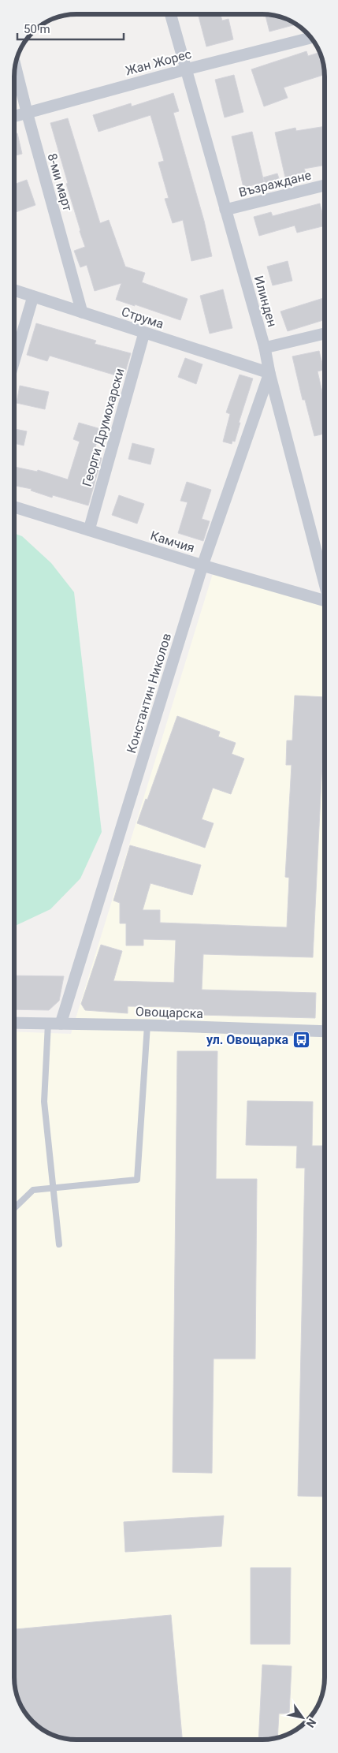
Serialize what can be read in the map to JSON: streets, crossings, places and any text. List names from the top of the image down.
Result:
{
  "streets": {
    "street": [
      "Жан Жорес",
      "8-ми март",
      "Възраждане",
      "Илинден",
      "Струма",
      "Георги Друмохарски",
      "Камчия",
      "Константин Николов",
      "Овощарска"
    ]
  },
  "crossings": [
    ["Жан Жорес", "8-ми март"],
    ["Жан Жорес", "Илинден"],
    ["8-ми март", "Струма"],
    ["Възраждане", "Илинден"],
    ["Илинден", "Струма"],
    ["Илинден", "Константин Николов"],
    ["Струма", "Георги Друмохарски"],
    ["Струма", "Константин Николов"],
    ["Георги Друмохарски", "Камчия"],
    ["Камчия", "Константин Николов"],
    ["Константин Николов", "Овощарска"]
  ],
  "places": {
    "bus stop": ["ул. Овощарка"]
  },
  "scale_bar": "50 m",
  "north": "bottom right"
}
